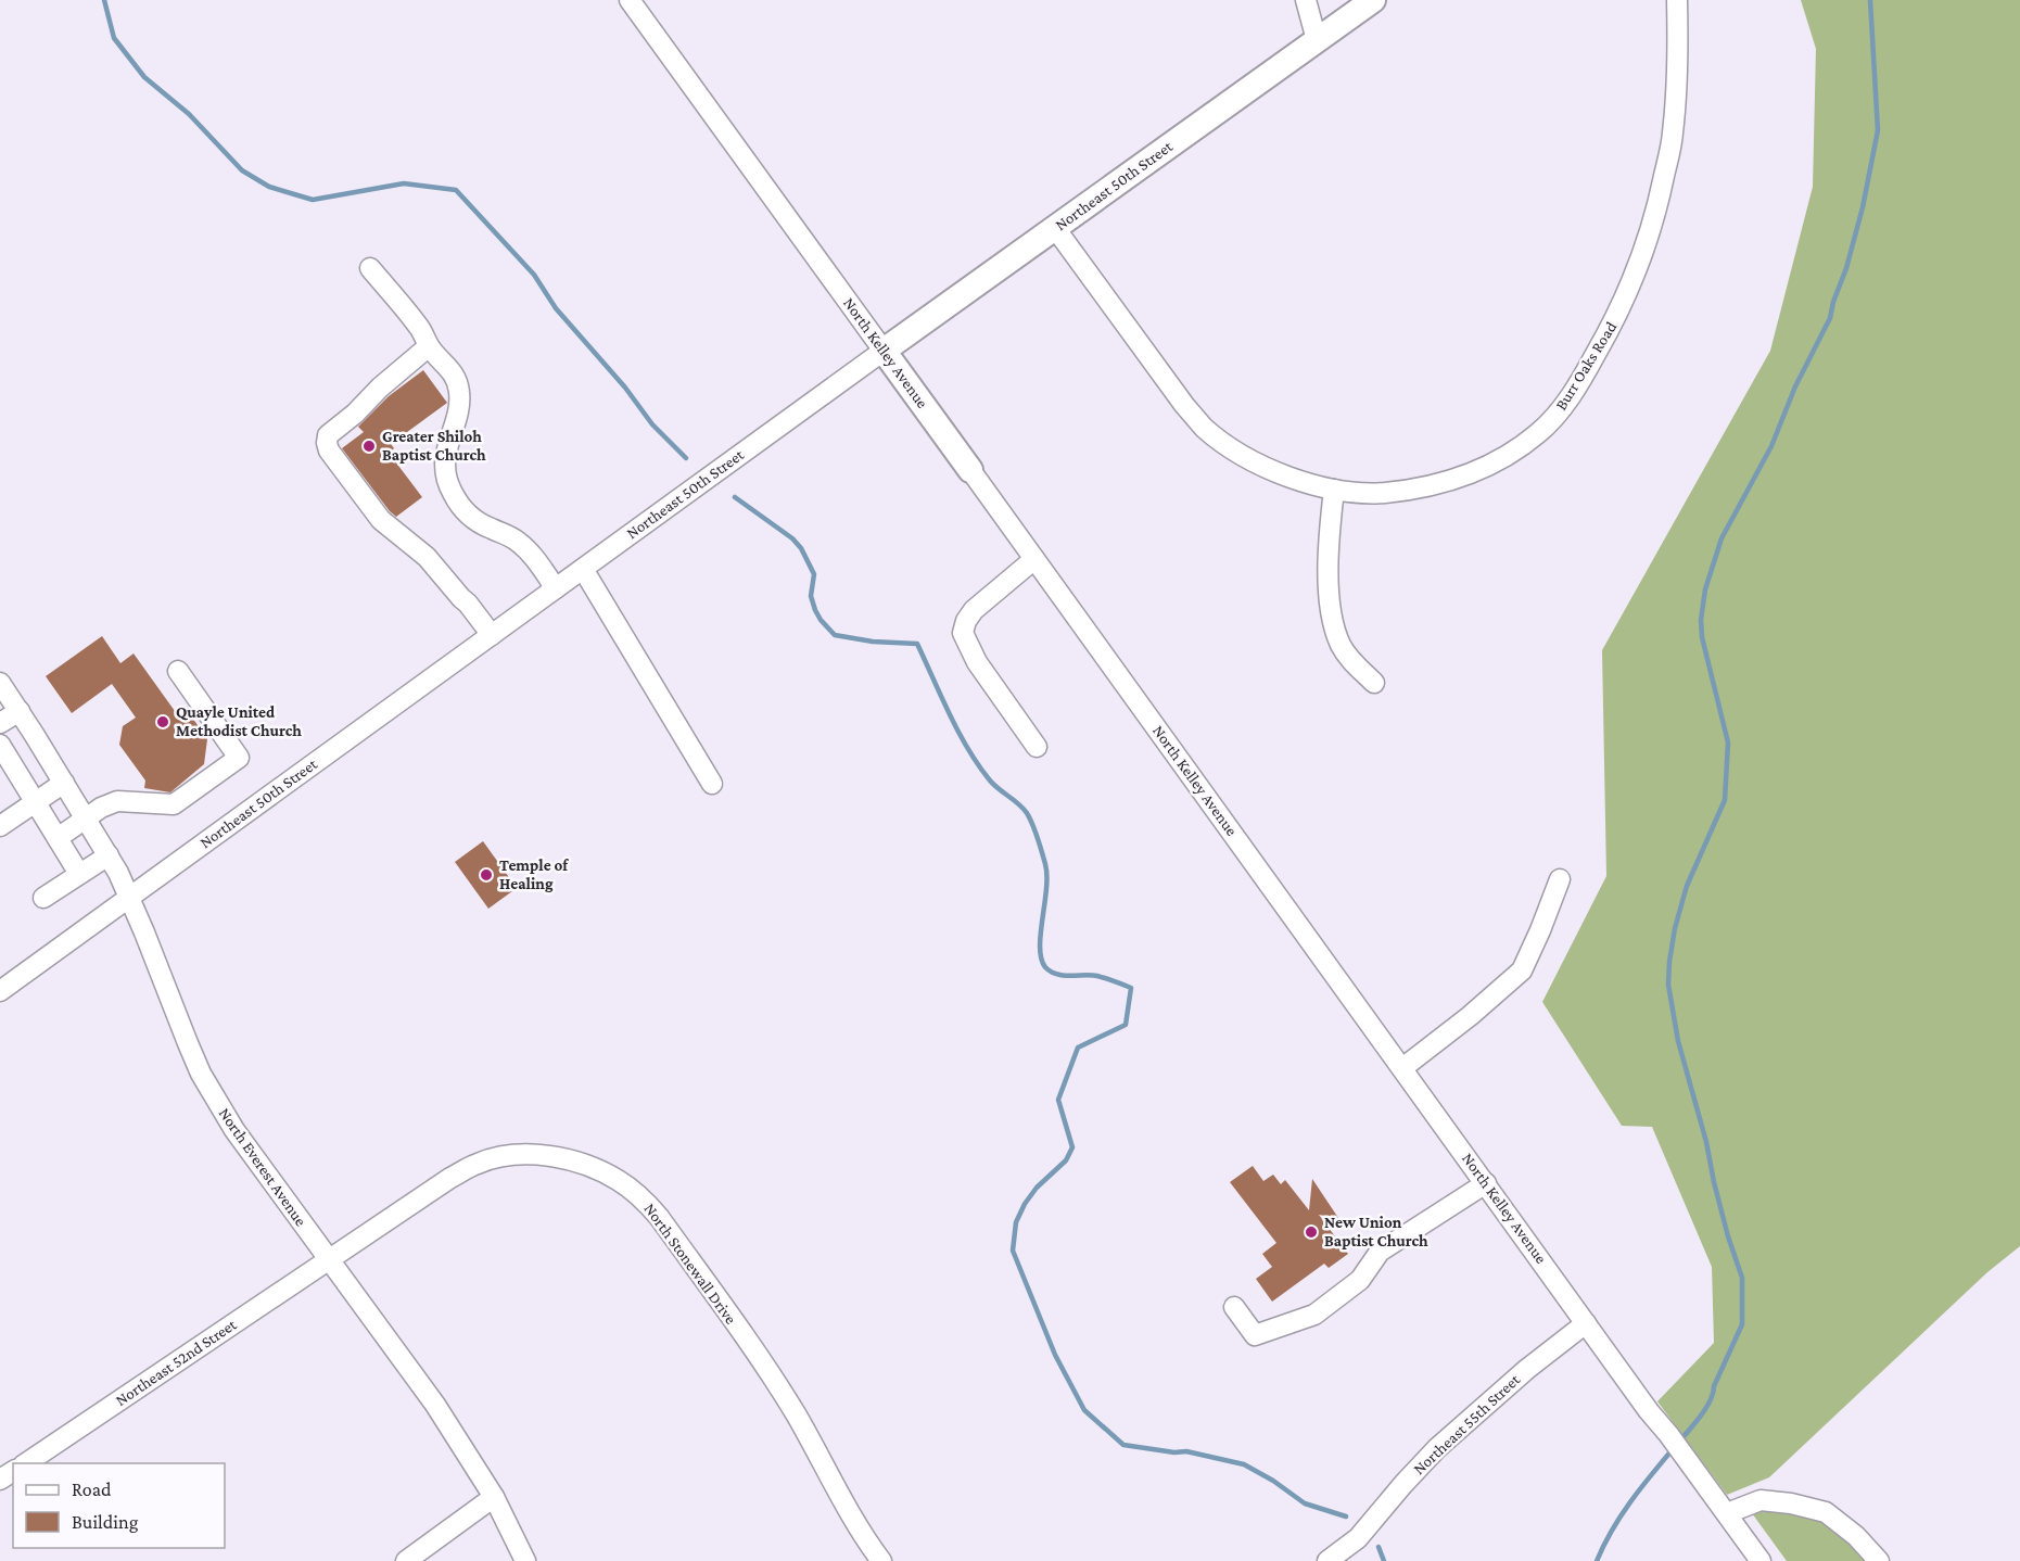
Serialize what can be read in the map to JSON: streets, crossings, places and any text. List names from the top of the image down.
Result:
{
  "streets": {
    "main road": ["Northeast 50th Street", "North Kelley Avenue"],
    "street": [
      "Burr Oaks Road",
      "North Everest Avenue",
      "North Stonewall Drive",
      "Northeast 52nd Street",
      "Northeast 55th Street"
    ]
  },
  "crossings": [
    ["Northeast 50th Street", "North Kelley Avenue"],
    ["Northeast 50th Street", "Burr Oaks Road"],
    ["Northeast 50th Street", "North Everest Avenue"],
    ["North Kelley Avenue", "Northeast 55th Street"],
    ["North Everest Avenue", "North Stonewall Drive"],
    ["North Everest Avenue", "Northeast 52nd Street"],
    ["North Stonewall Drive", "Northeast 52nd Street"]
  ],
  "places": [
    "Greater Shiloh Baptist Church",
    "Quayle United Methodist Church",
    "Temple of Healing",
    "New Union Baptist Church"
  ],
  "legend": ["Road", "Building"]
}
